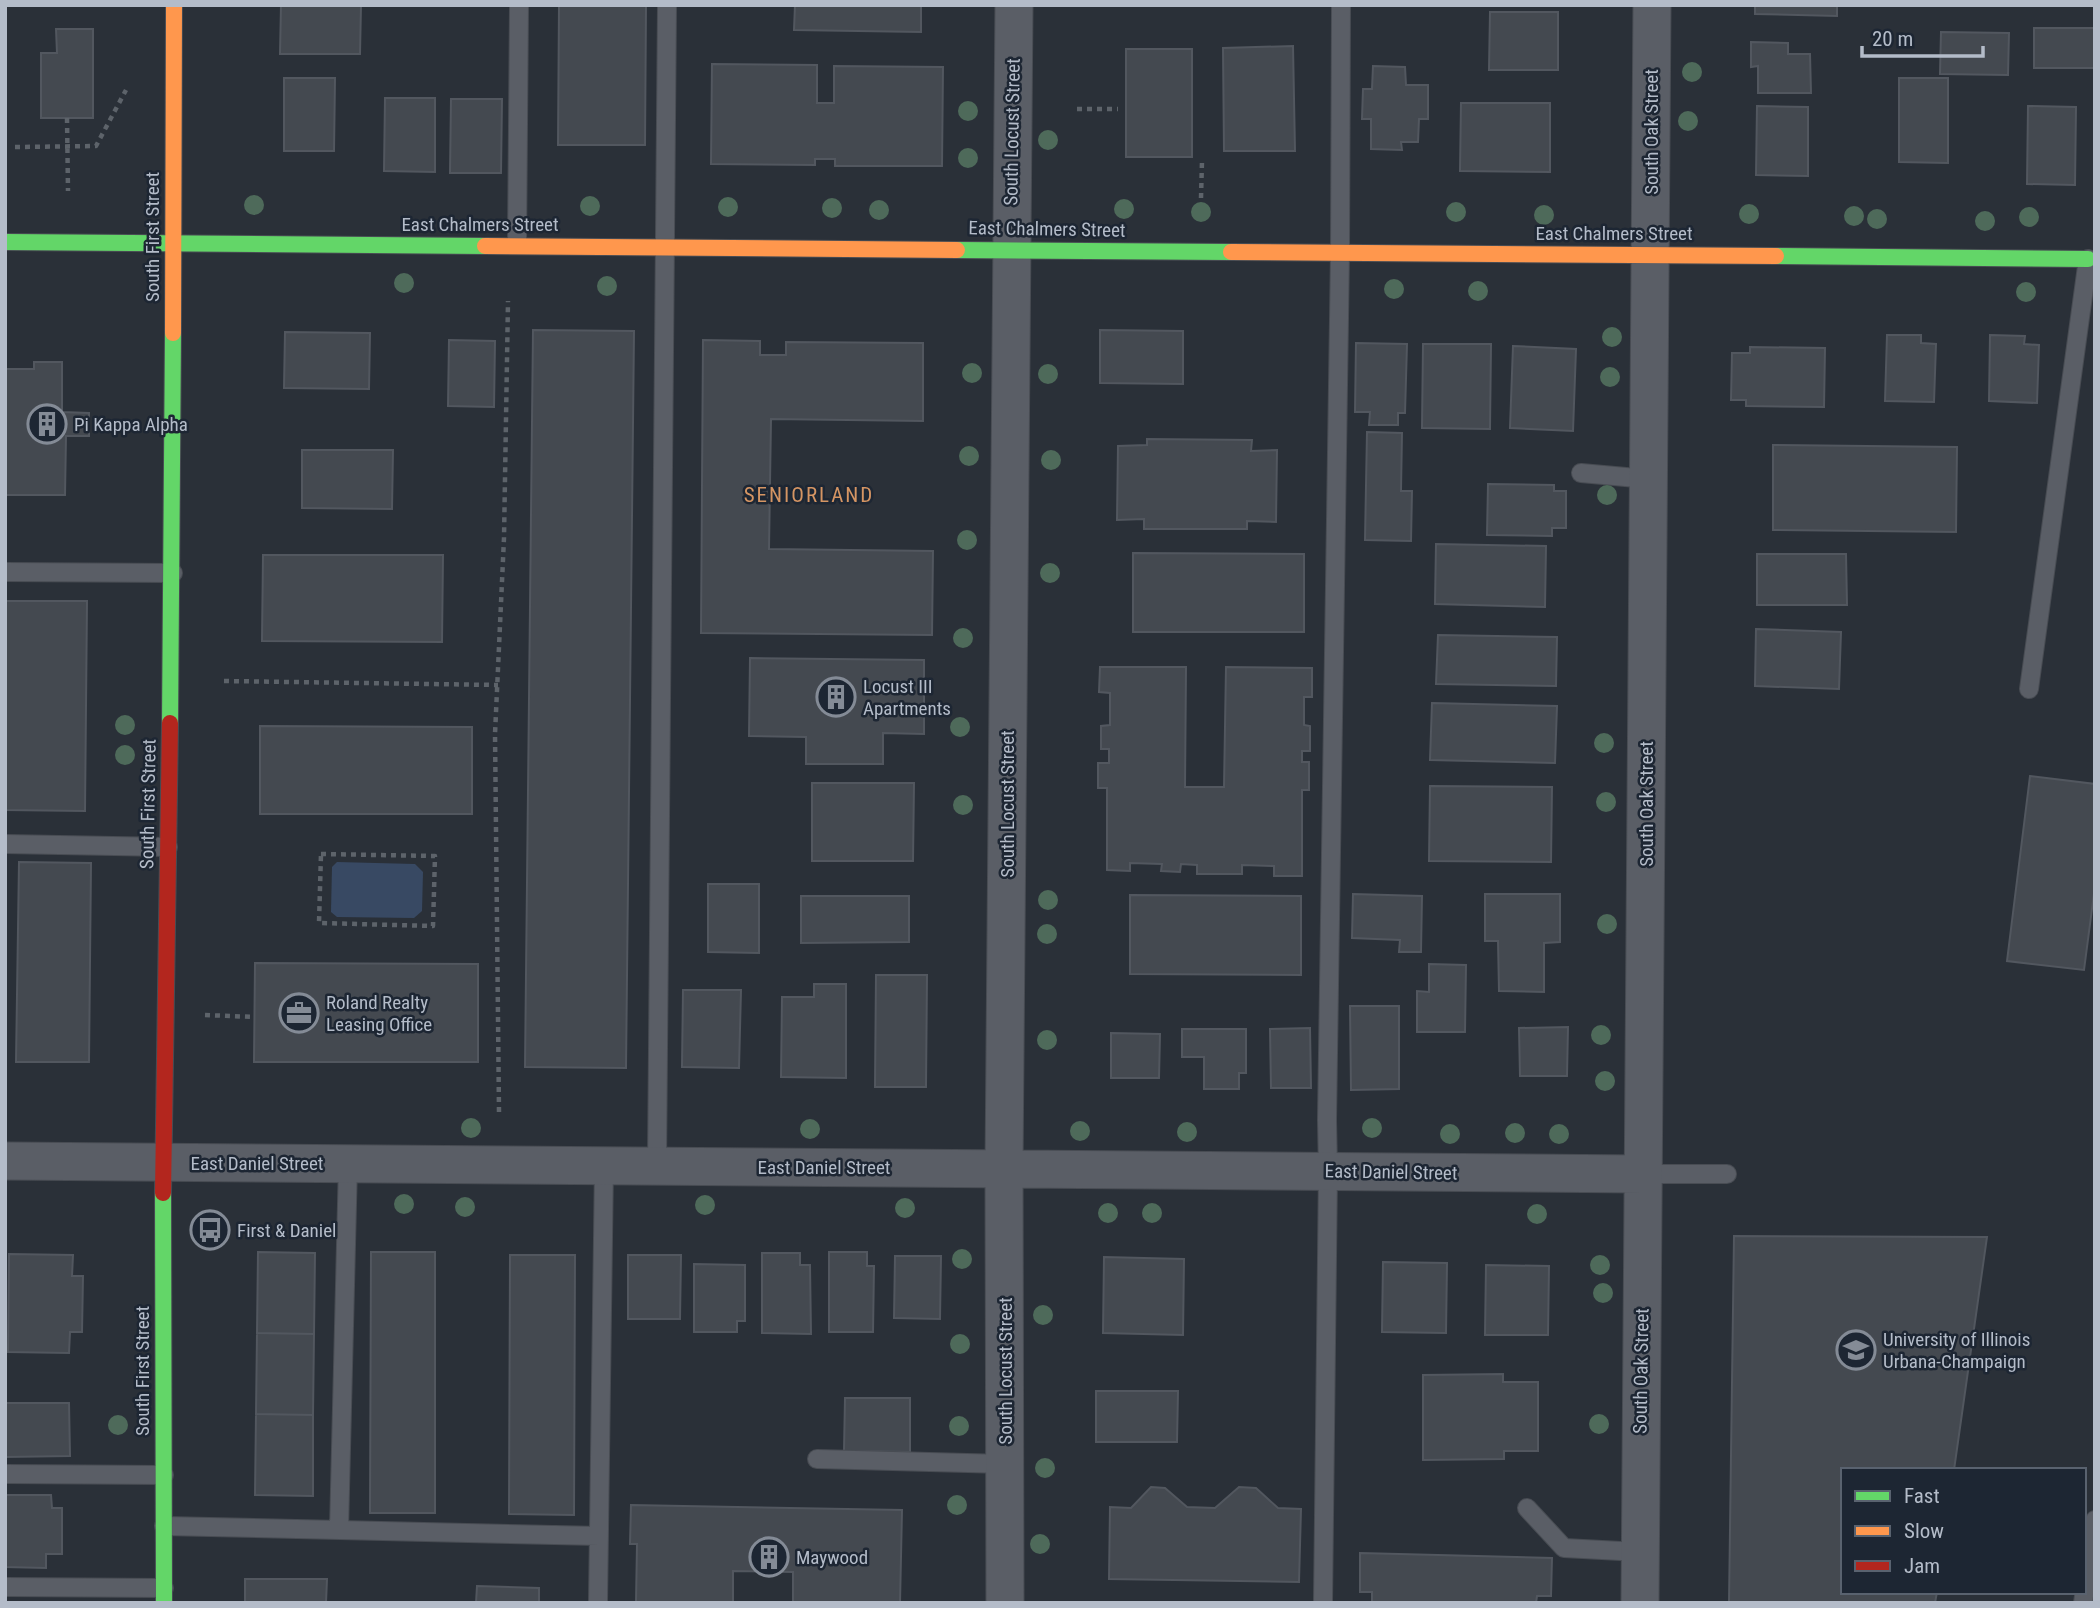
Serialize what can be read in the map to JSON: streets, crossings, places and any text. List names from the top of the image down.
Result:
{
  "streets": {
    "street": [
      "South Locust Street",
      "South Oak Street",
      "East Chalmers Street",
      "South First Street",
      "East Daniel Street"
    ]
  },
  "crossings": [
    ["South Locust Street", "East Chalmers Street"],
    ["South Locust Street", "East Daniel Street"],
    ["South Oak Street", "East Chalmers Street"],
    ["South Oak Street", "East Daniel Street"],
    ["East Chalmers Street", "South First Street"],
    ["South First Street", "East Daniel Street"]
  ],
  "districts": ["SENIORLAND"],
  "places": {
    "building": ["Pi Kappa Alpha", "Locust III Apartments", "Maywood"],
    "office": ["Roland Realty Leasing Office"],
    "bus stop": ["First & Daniel"],
    "school or university": ["University of Illinois Urbana-Champaign"]
  },
  "legend": ["Fast", "Slow", "Jam"],
  "scale_bar": "20 m"
}
